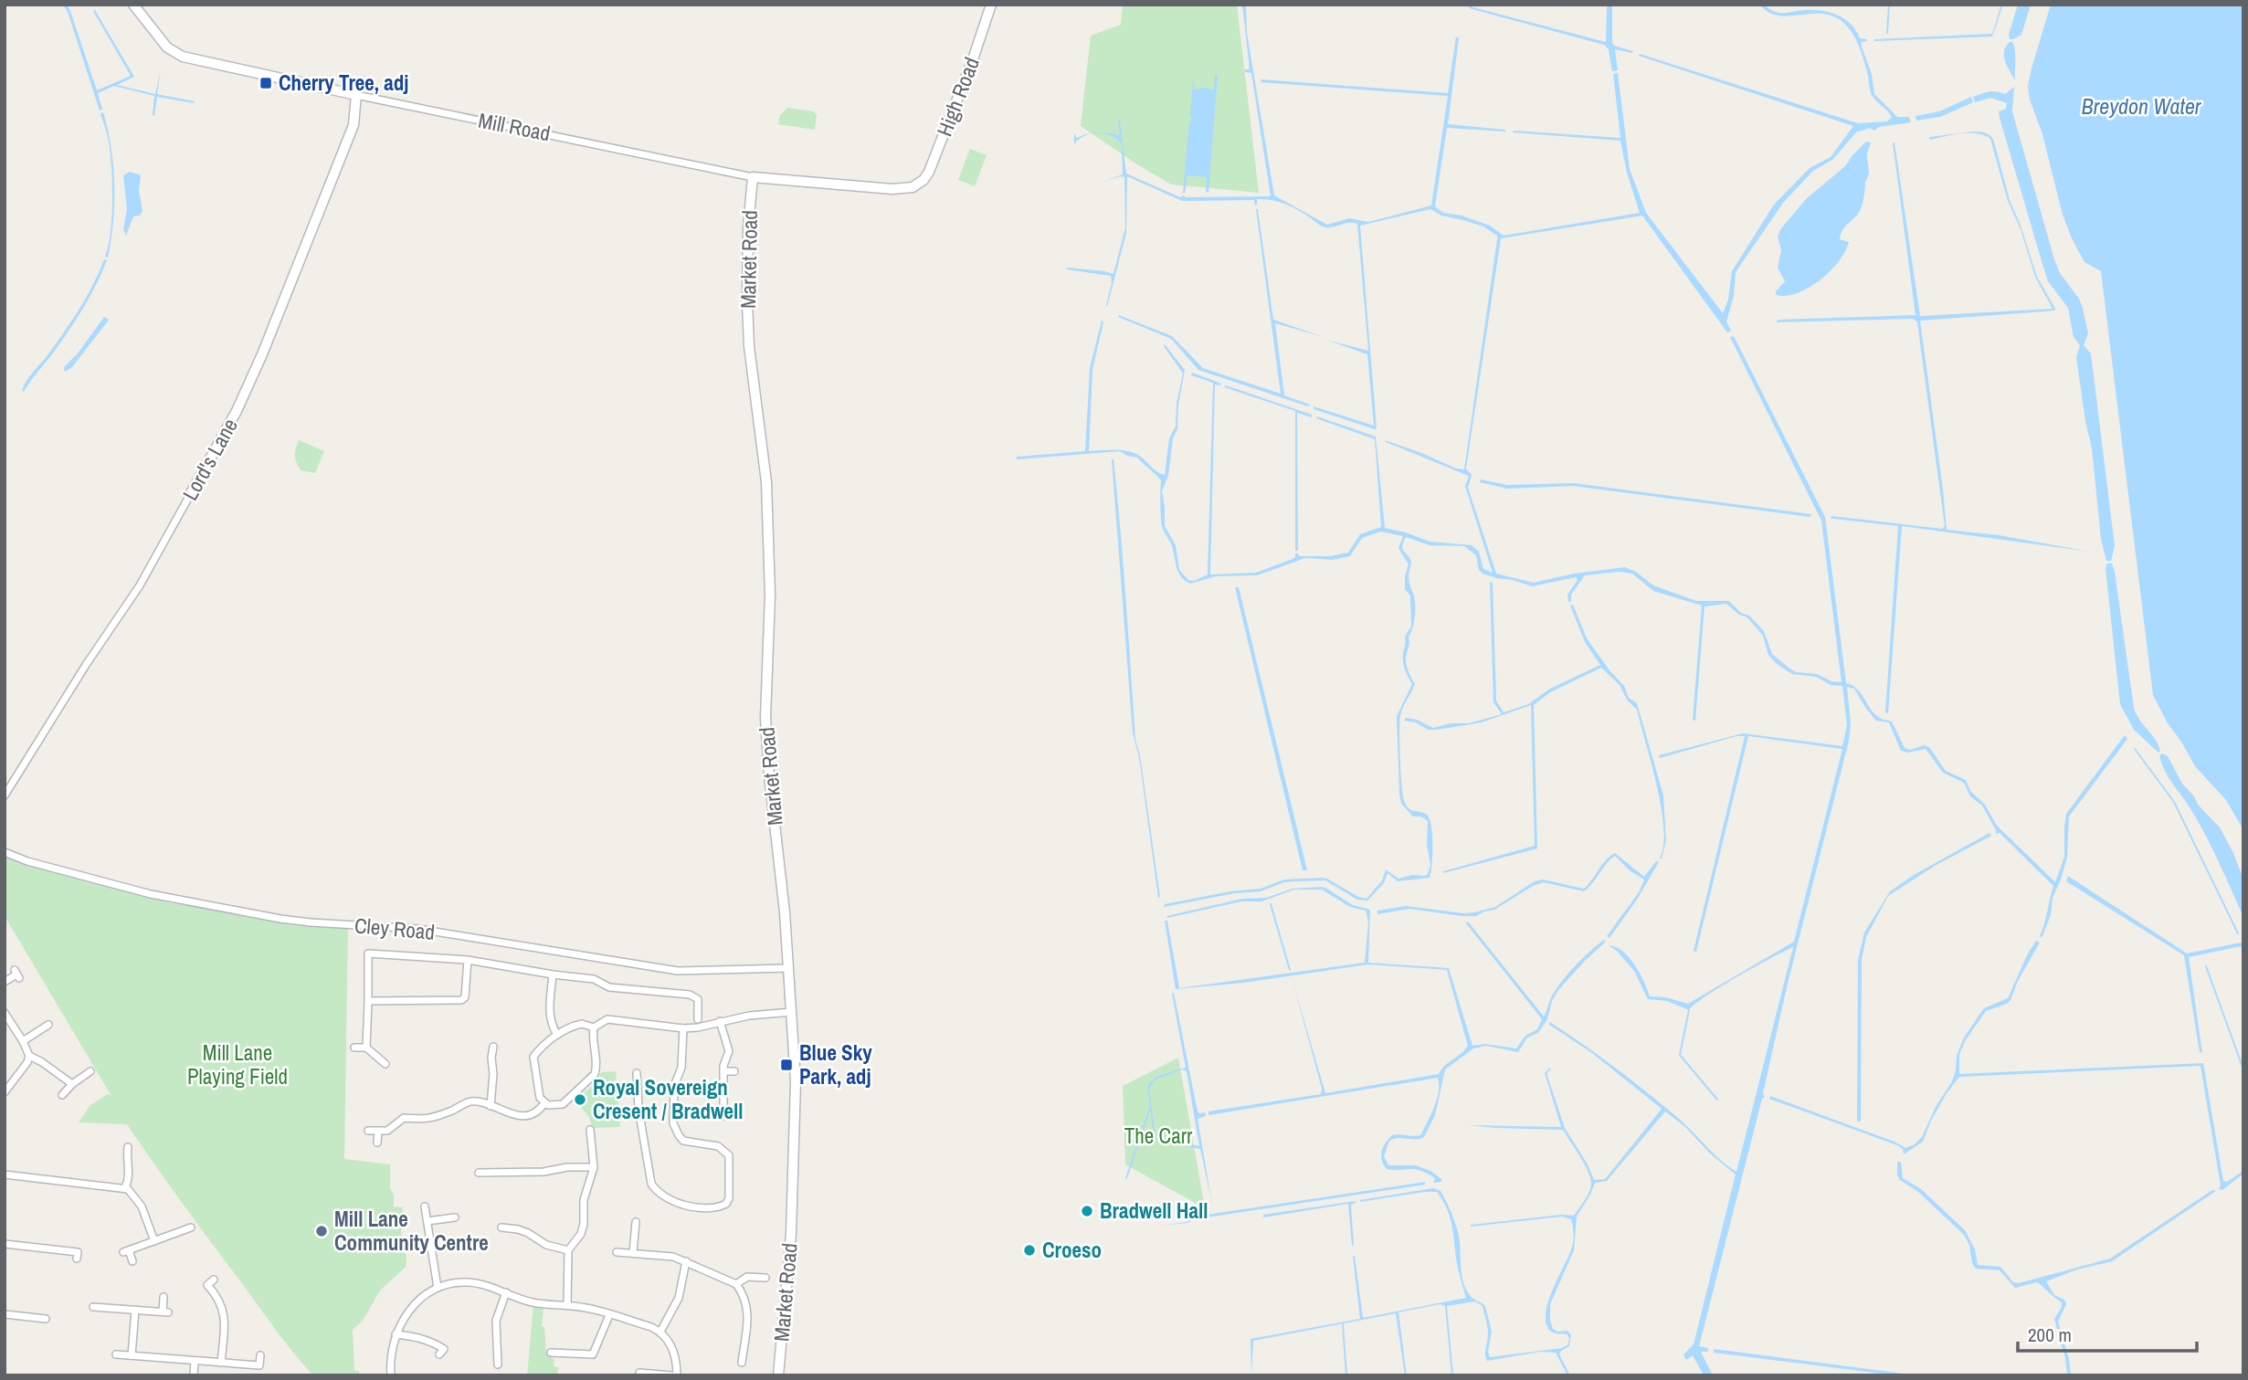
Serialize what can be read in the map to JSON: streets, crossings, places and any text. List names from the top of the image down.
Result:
{
  "streets": {
    "street": [
      "High Road",
      "Mill Road",
      "Market Road",
      "Lord's Lane",
      "Cley Road"
    ]
  },
  "crossings": [
    ["High Road", "Mill Road"],
    ["Mill Road", "Market Road"],
    ["Mill Road", "Lord's Lane"],
    ["Market Road", "Cley Road"]
  ],
  "water": ["Breydon Water"],
  "parks": ["Mill Lane Playing Field", "The Carr"],
  "places": {
    "transit": ["Cherry Tree, adj", "Blue Sky Park, adj"],
    "other": [
      "Royal Sovereign Cresent / Bradwell",
      "Bradwell Hall",
      "Mill Lane Community Centre",
      "Croeso"
    ]
  },
  "scale_bar": "200 m"
}
